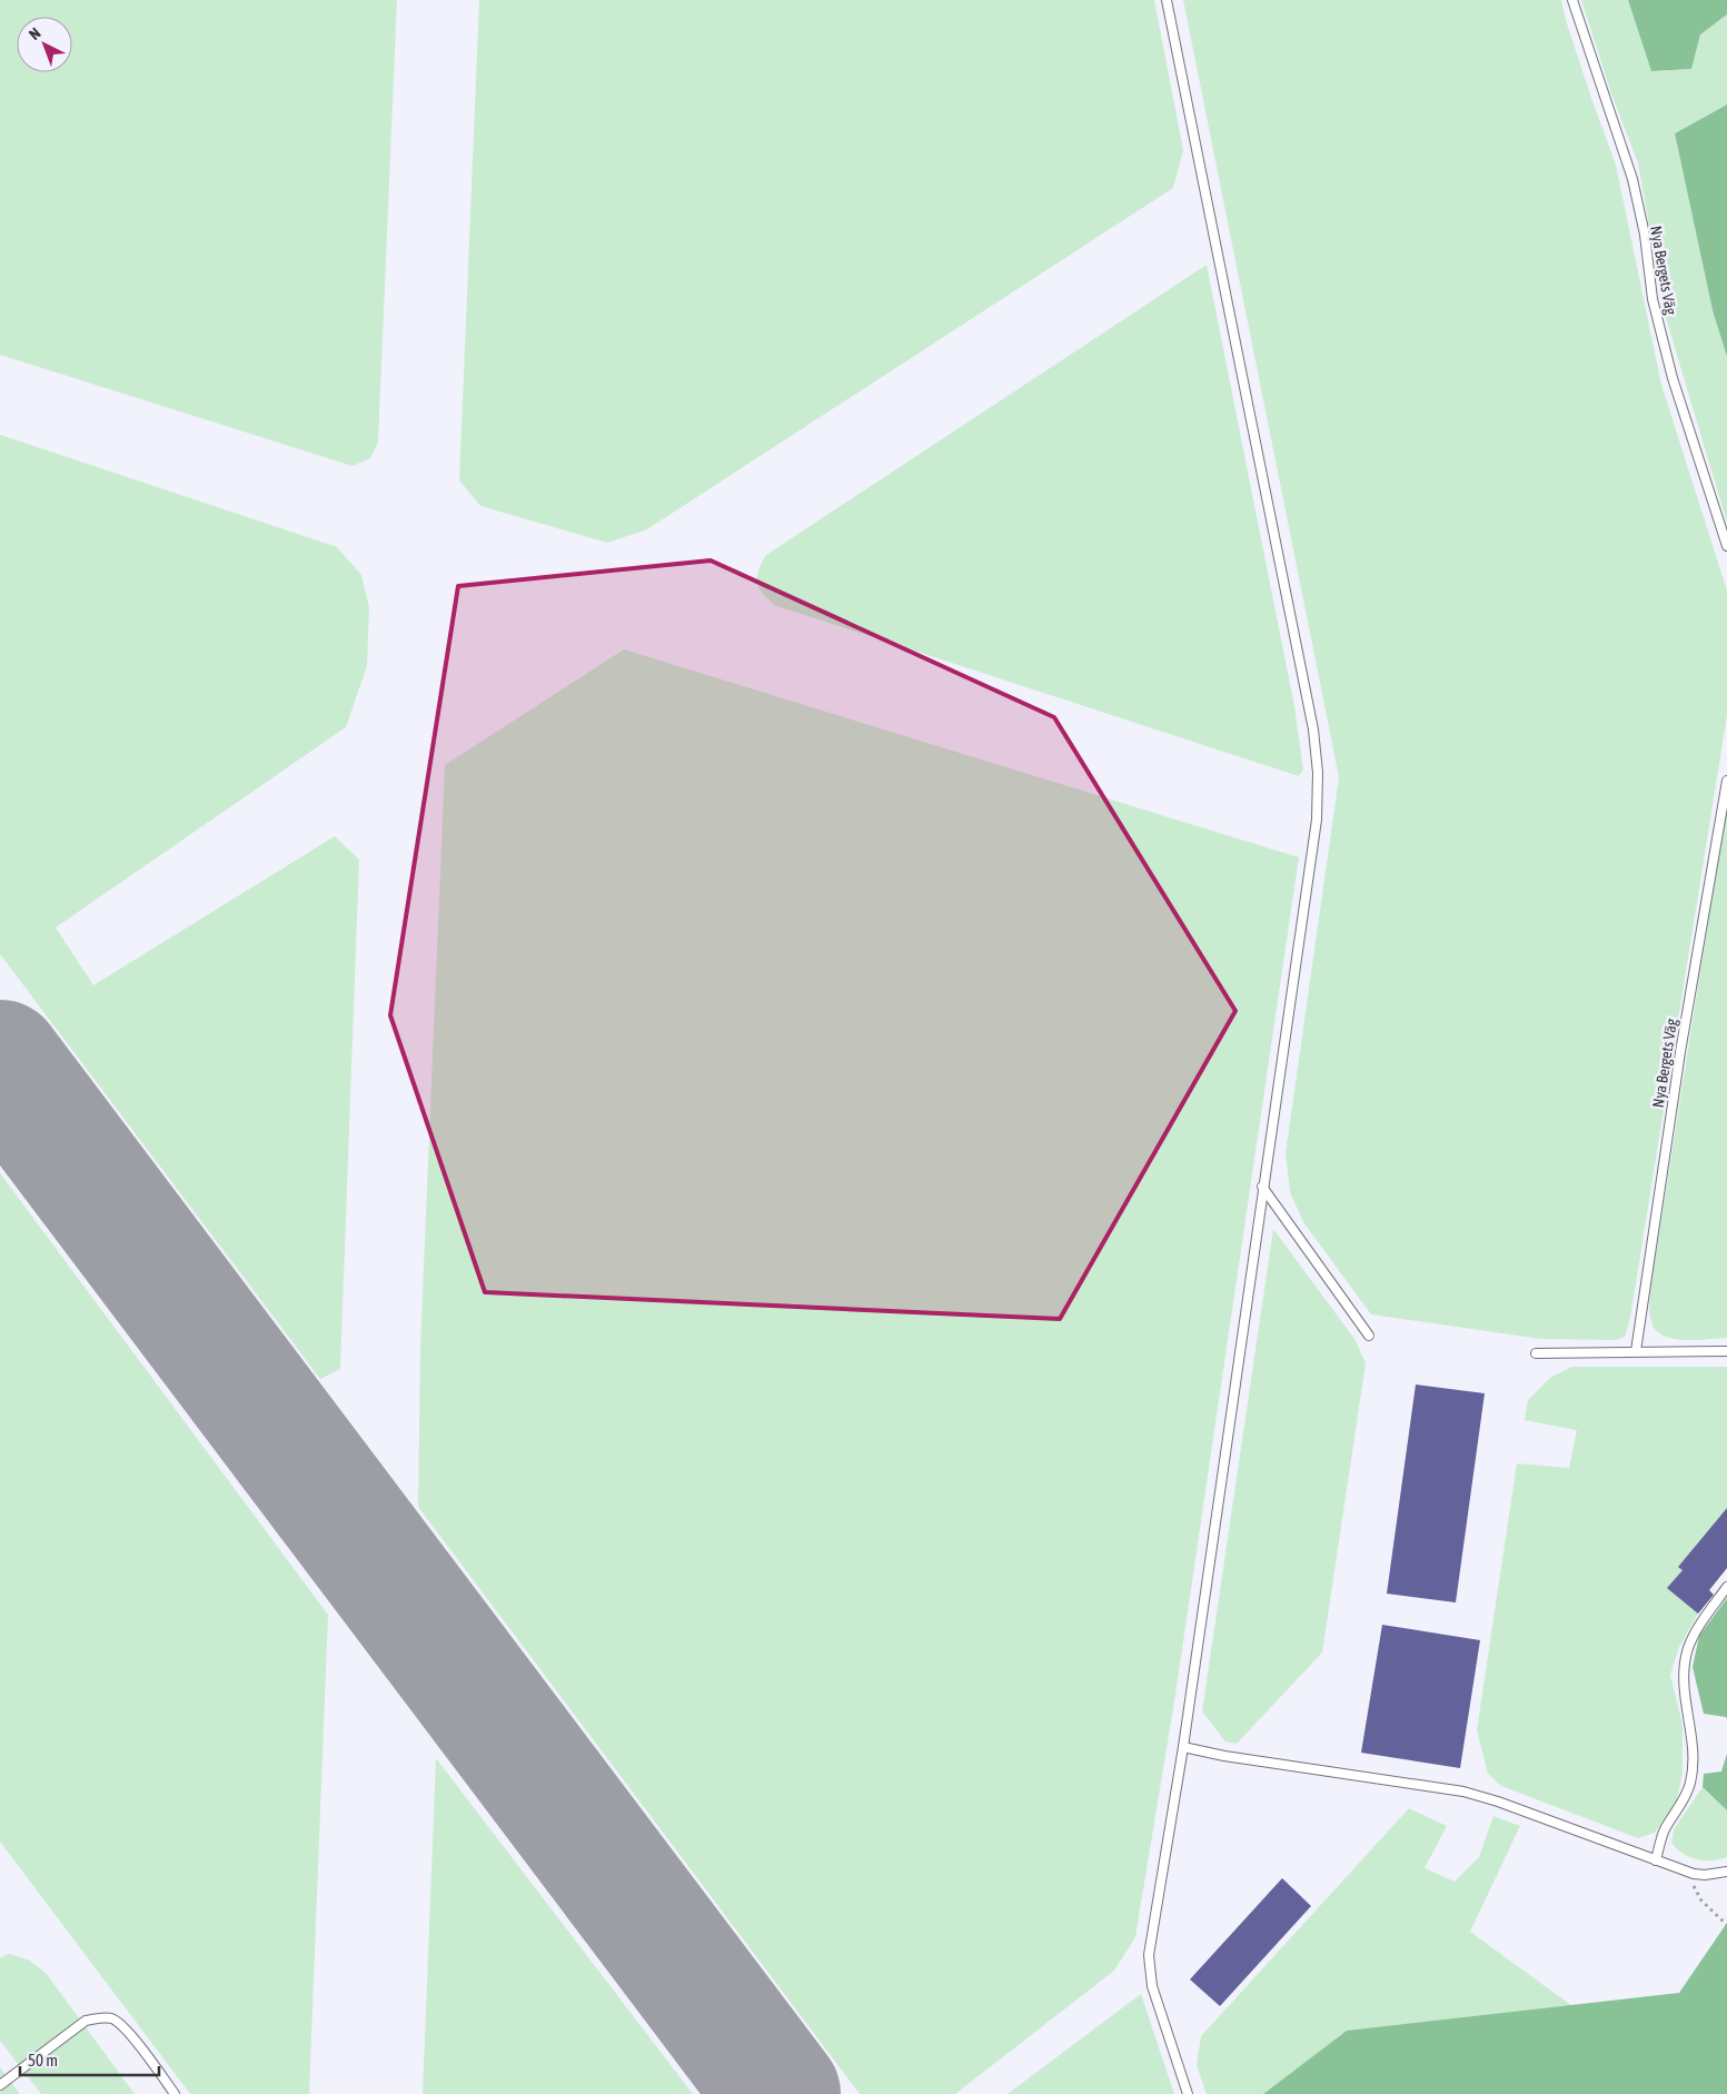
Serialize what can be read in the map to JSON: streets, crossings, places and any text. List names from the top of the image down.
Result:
{
  "streets": {
    "lane": ["Nya Bergets Väg"]
  },
  "scale_bar": "50 m",
  "north": "top left"
}
